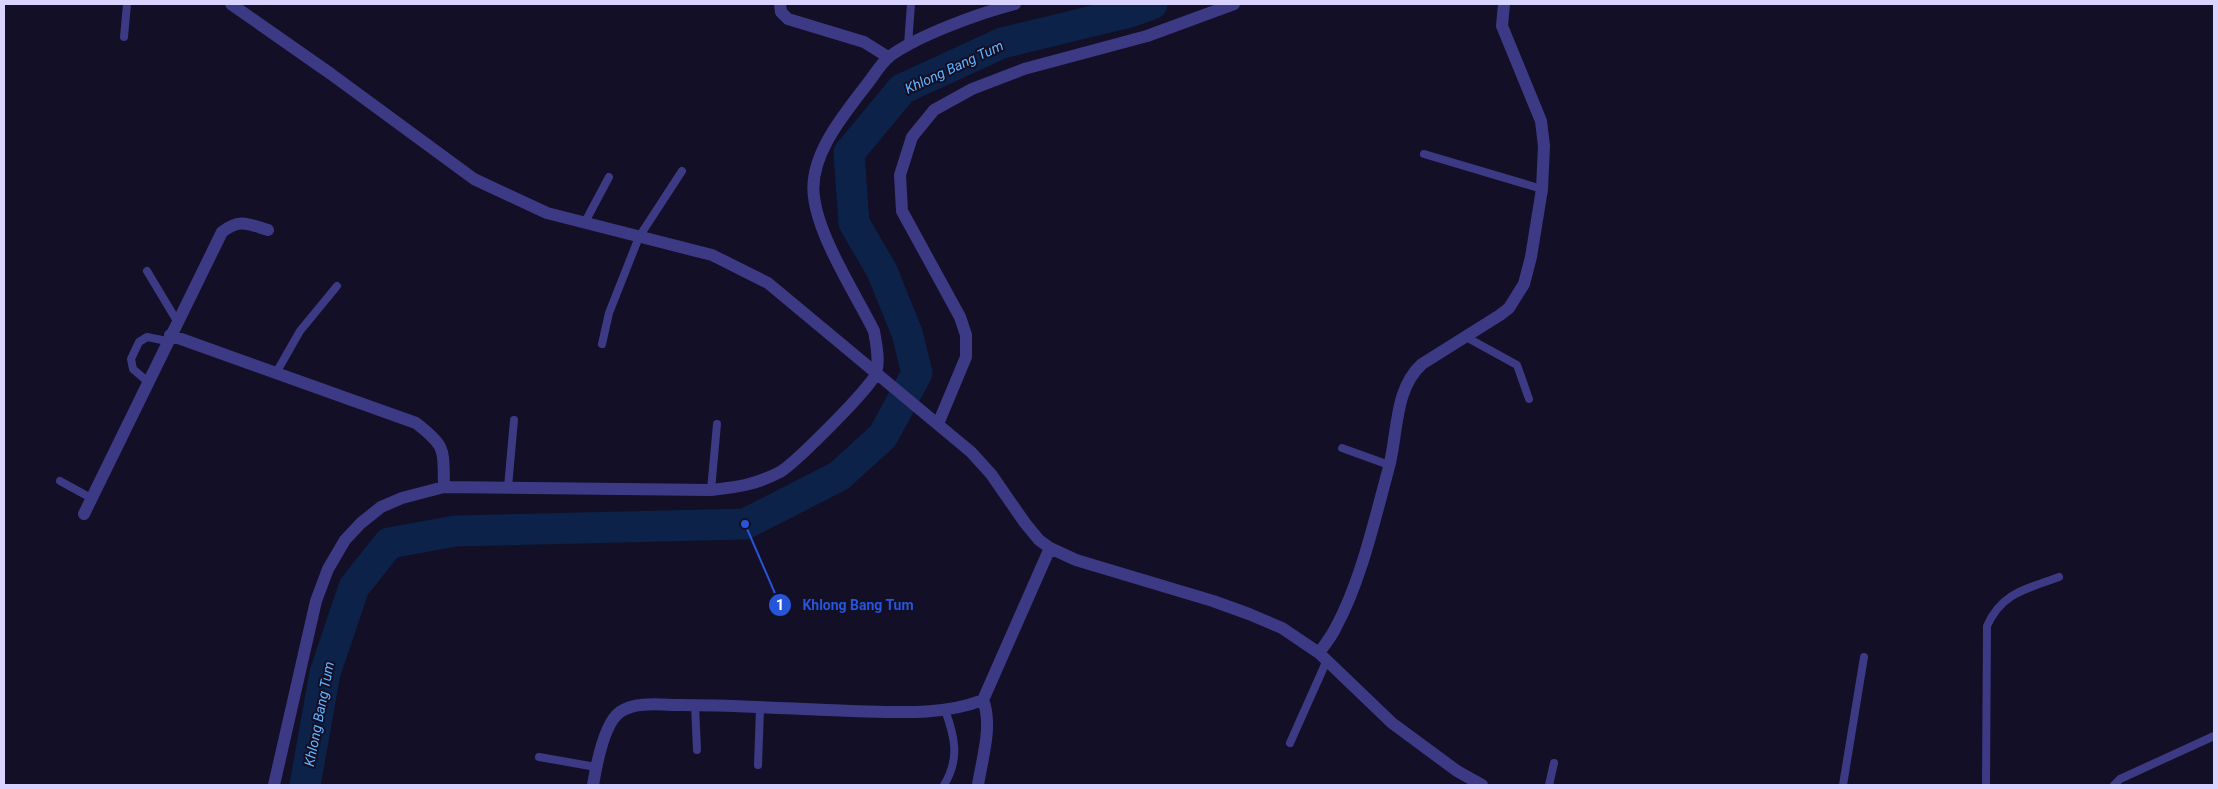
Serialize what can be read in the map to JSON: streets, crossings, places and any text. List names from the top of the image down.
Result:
{
  "water": ["Khlong Bang Tum"],
  "places": ["Khlong Bang Tum"]
}
